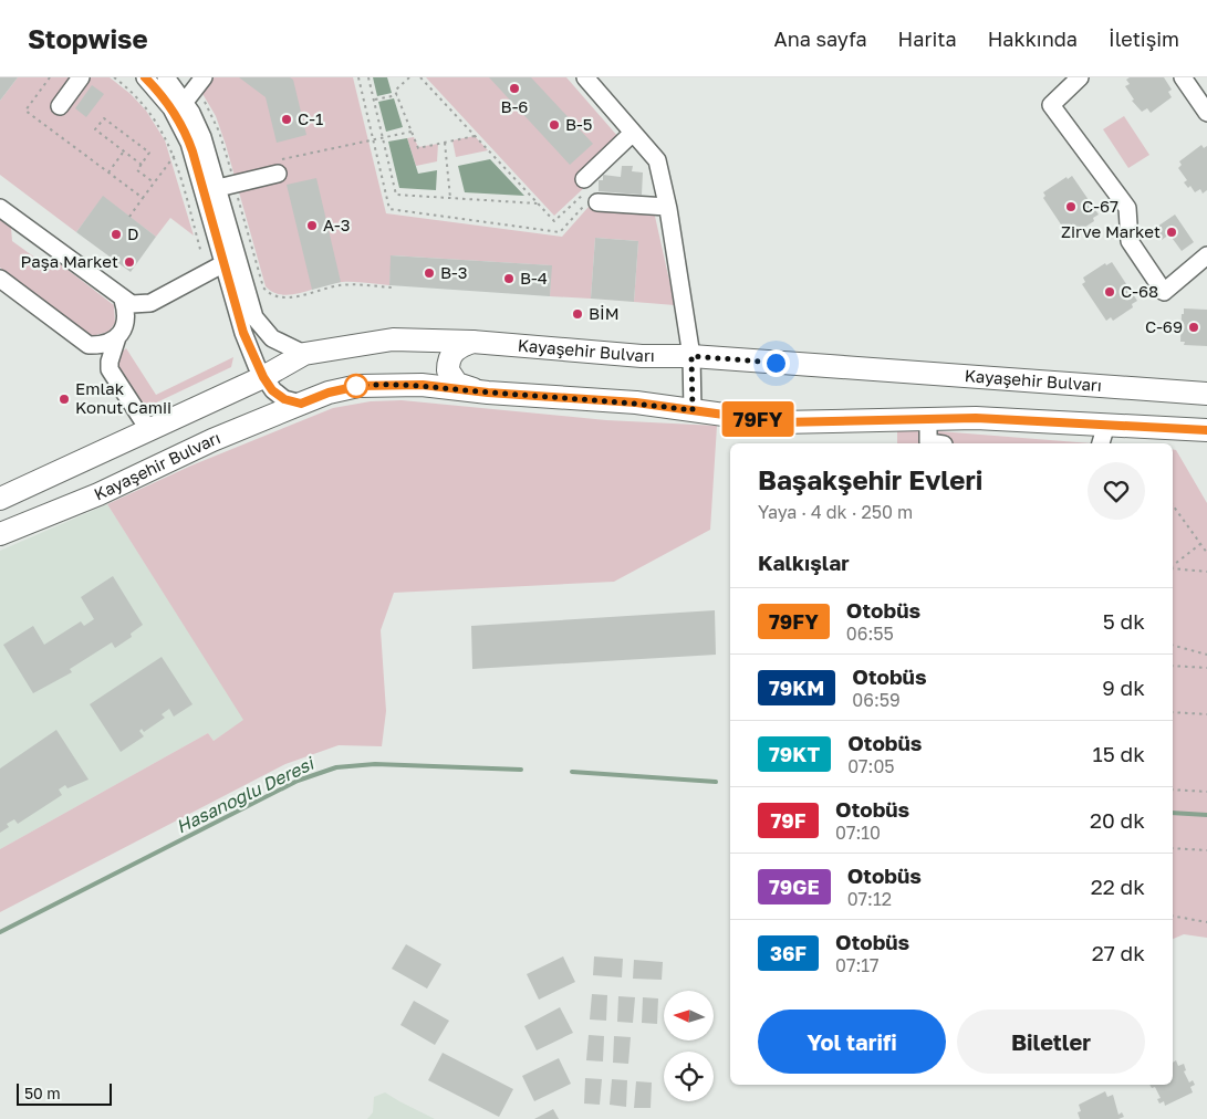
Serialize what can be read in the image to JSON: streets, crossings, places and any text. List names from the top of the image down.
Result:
{
  "streets": {
    "main road": ["Kayaşehir Bulvarı"]
  },
  "water": ["Hasanoğlu Deresi"],
  "places": [
    "B-6",
    "C-1",
    "B-5",
    "C-67",
    "A-3",
    "Zirve Market",
    "D",
    "Paşa Market",
    "B-3",
    "B-4",
    "C-68",
    "BİM",
    "C-69",
    "Emlak Konut Camii"
  ],
  "lines": ["bus line 79FY"],
  "scale_bar": "50 m",
  "north": "left",
  "page": {
    "header": "Stopwise",
    "nav": [
      "Ana sayfa",
      "Harita",
      "Hakkında",
      "İletişim"
    ],
    "on_map": "79FY",
    "heading": [
      ["Başakşehir Evleri", "Yaya · 4 dk · 250 m"],
      "Kalkışlar"
    ],
    "list": [
      {
        "mark": "79FY",
        "name": "Otobüs",
        "note": "06:55",
        "value": "5 dk"
      },
      {
        "mark": "79KM",
        "name": "Otobüs",
        "note": "06:59",
        "value": "9 dk"
      },
      {
        "mark": "79KT",
        "name": "Otobüs",
        "note": "07:05",
        "value": "15 dk"
      },
      {
        "mark": "79F",
        "name": "Otobüs",
        "note": "07:10",
        "value": "20 dk"
      },
      {
        "mark": "79GE",
        "name": "Otobüs",
        "note": "07:12",
        "value": "22 dk"
      },
      {
        "mark": "36F",
        "name": "Otobüs",
        "note": "07:17",
        "value": "27 dk"
      }
    ],
    "buttons": ["Yol tarifi", "Biletler"],
    "scale": "50 m"
  }
}
